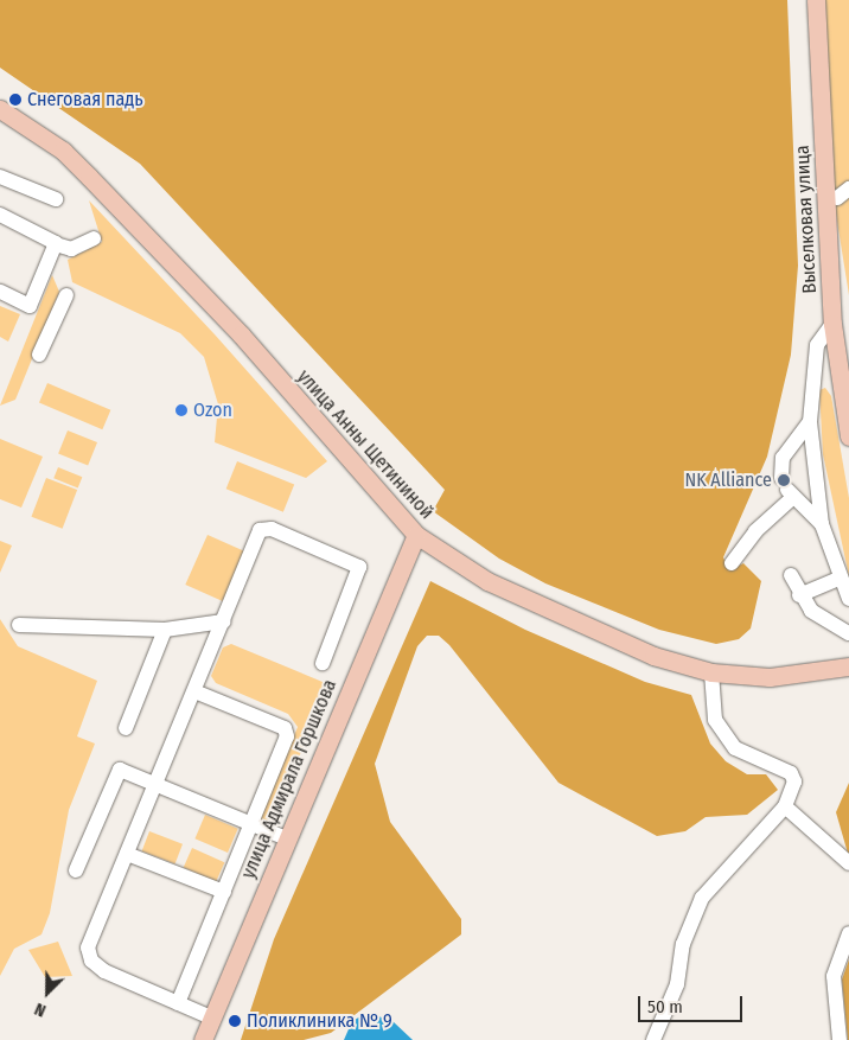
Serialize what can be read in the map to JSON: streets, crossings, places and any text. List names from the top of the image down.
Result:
{
  "streets": {
    "main road": ["Выселковая улица", "улица Анны Щетининой", "улица Адмирала Горшкова"]
  },
  "crossings": [
    ["улица Анны Щетининой", "улица Адмирала Горшкова"]
  ],
  "places": [
    "Снеговая падь",
    "Ozon",
    "NK Alliance",
    "Поликлиника № 9"
  ],
  "scale_bar": "50 m",
  "north": "bottom left"
}
